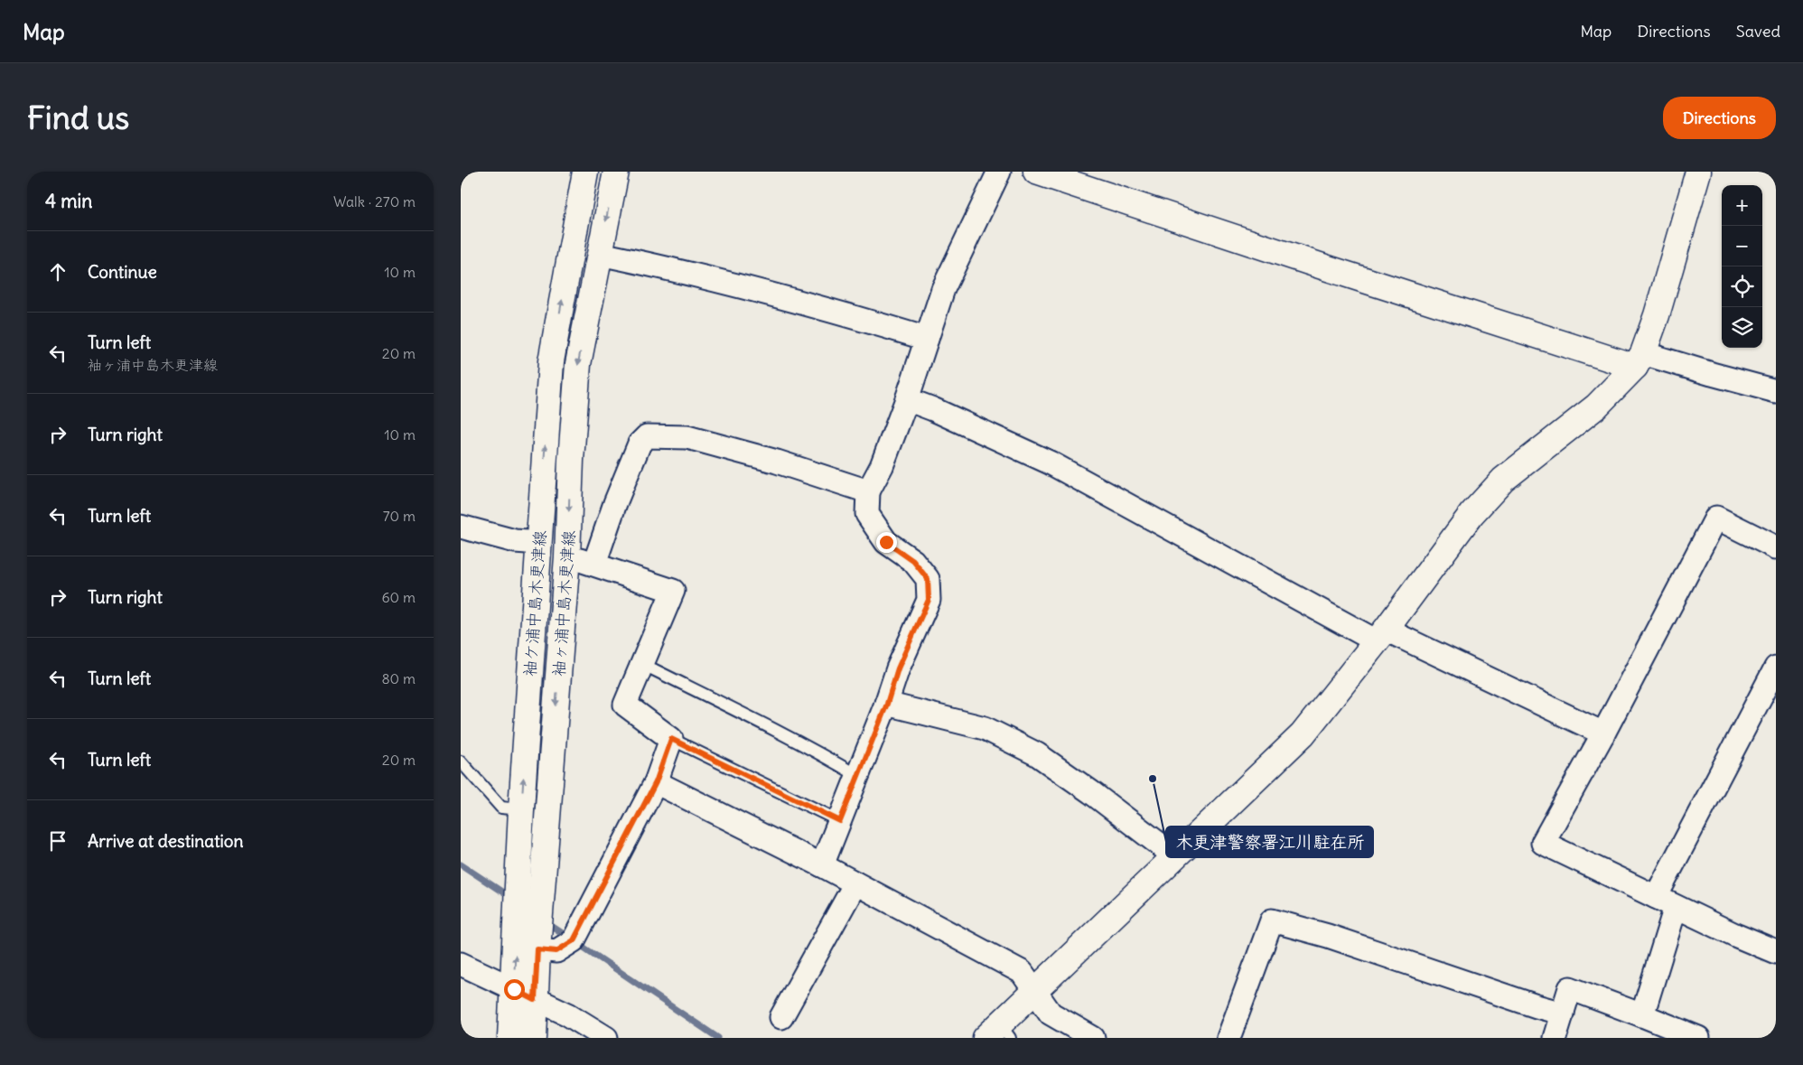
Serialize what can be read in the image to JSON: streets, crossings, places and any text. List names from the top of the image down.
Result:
{
  "streets": {
    "main road": ["袖ケ浦中島木更津線", "袖ヶ浦中島木更津線"]
  },
  "crossings": [
    ["袖ケ浦中島木更津線", "袖ヶ浦中島木更津線"]
  ],
  "one_way": ["袖ケ浦中島木更津線", "袖ヶ浦中島木更津線"],
  "places": ["木更津警察署江川駐在所"],
  "page": {
    "header": "Map",
    "nav": ["Map", "Directions", "Saved"],
    "buttons": "Directions",
    "title": "Find us",
    "heading": ["4 min", "Walk · 270 m"],
    "map_buttons": ["+", "−"],
    "list": [
      ["Continue", "10 m"],
      ["Turn left", "袖ヶ浦中島木更津線", "20 m"],
      ["Turn right", "10 m"],
      ["Turn left", "70 m"],
      ["Turn right", "60 m"],
      ["Turn left", "80 m"],
      ["Turn left", "20 m"],
      "Arrive at destination"
    ]
  }
}
